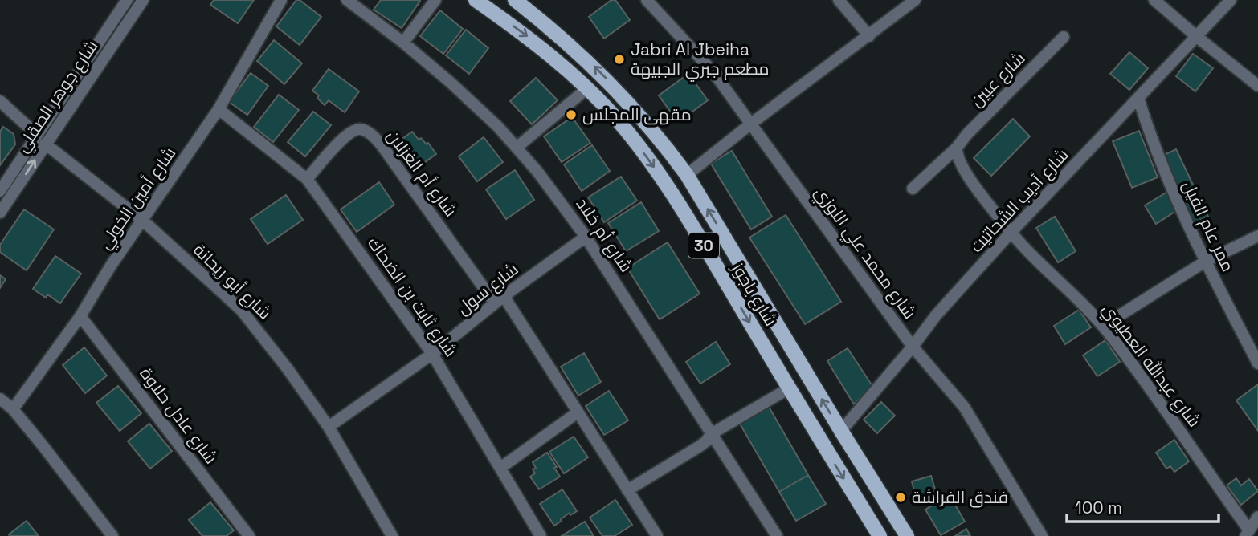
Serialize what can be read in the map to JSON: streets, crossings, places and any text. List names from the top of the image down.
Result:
{
  "streets": {
    "main road": ["30", "شارع ياجوز"],
    "street": [
      "شارع عبين",
      "شارع جوهر الصقلي",
      "شارع أم الغزلان",
      "شارع أمين الخولي",
      "شارع أديب الشحاتيت",
      "ممر عام الفيل",
      "شارع أم خلاد",
      "شارع محمد علي اللوزي",
      "شارع أبو ريحانة",
      "شارع سول",
      "شارع ثابت بن الضحاك",
      "شارع عبدالله العطيوي",
      "شارع عادل حلاوة"
    ]
  },
  "crossings": [
    ["شارع جوهر الصقلي", "شارع أبو ريحانة"],
    ["شارع أم الغزلان", "شارع سول"],
    ["شارع أم الغزلان", "شارع ثابت بن الضحاك"],
    ["شارع أمين الخولي", "شارع أبو ريحانة"],
    ["شارع أمين الخولي", "شارع ثابت بن الضحاك"],
    ["شارع أمين الخولي", "شارع عادل حلاوة"],
    ["شارع أديب الشحاتيت", "ممر عام الفيل"],
    ["شارع أديب الشحاتيت", "شارع محمد علي اللوزي"],
    ["شارع أديب الشحاتيت", "شارع ياجوز"],
    ["شارع أديب الشحاتيت", "شارع عبدالله العطيوي"],
    ["شارع أم خلاد", "شارع سول"],
    ["شارع أبو ريحانة", "شارع سول"],
    ["شارع سول", "شارع ثابت بن الضحاك"]
  ],
  "places": ["Jabri Al Jbeiha مطعم جبري الجبيهة", "مقهى المجلس", "فندق الفراشة"],
  "scale_bar": "100 m"
}
